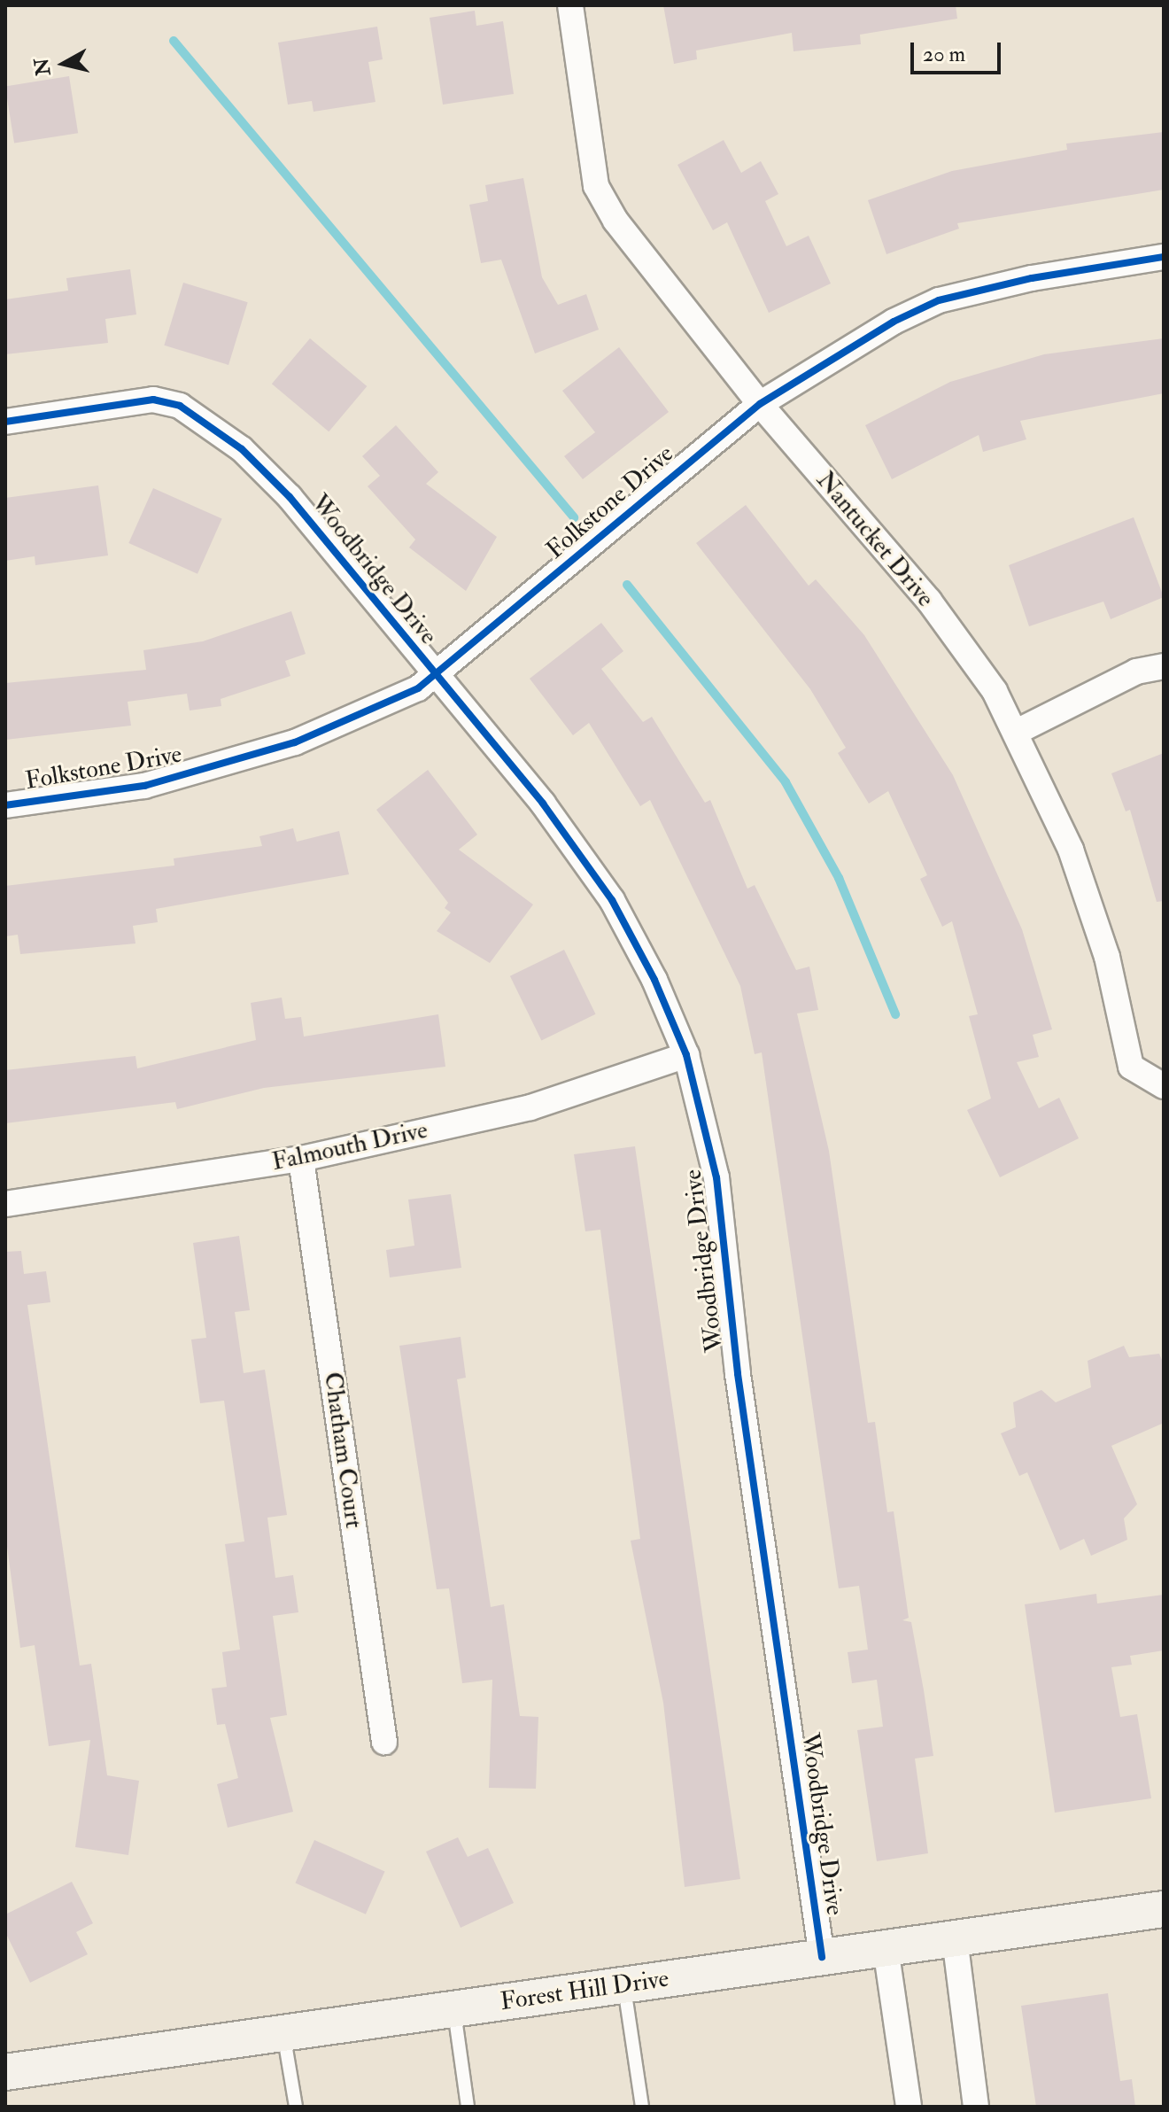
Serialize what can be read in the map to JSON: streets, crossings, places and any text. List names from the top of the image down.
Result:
{
  "streets": {
    "main road": ["Forest Hill Drive"],
    "street": [
      "Folkstone Drive",
      "Nantucket Drive",
      "Woodbridge Drive",
      "Falmouth Drive",
      "Chatham Court"
    ]
  },
  "crossings": [
    ["Folkstone Drive", "Nantucket Drive"],
    ["Folkstone Drive", "Woodbridge Drive"],
    ["Woodbridge Drive", "Falmouth Drive"],
    ["Woodbridge Drive", "Forest Hill Drive"],
    ["Falmouth Drive", "Chatham Court"]
  ],
  "scale_bar": "20 m",
  "north": "left"
}
